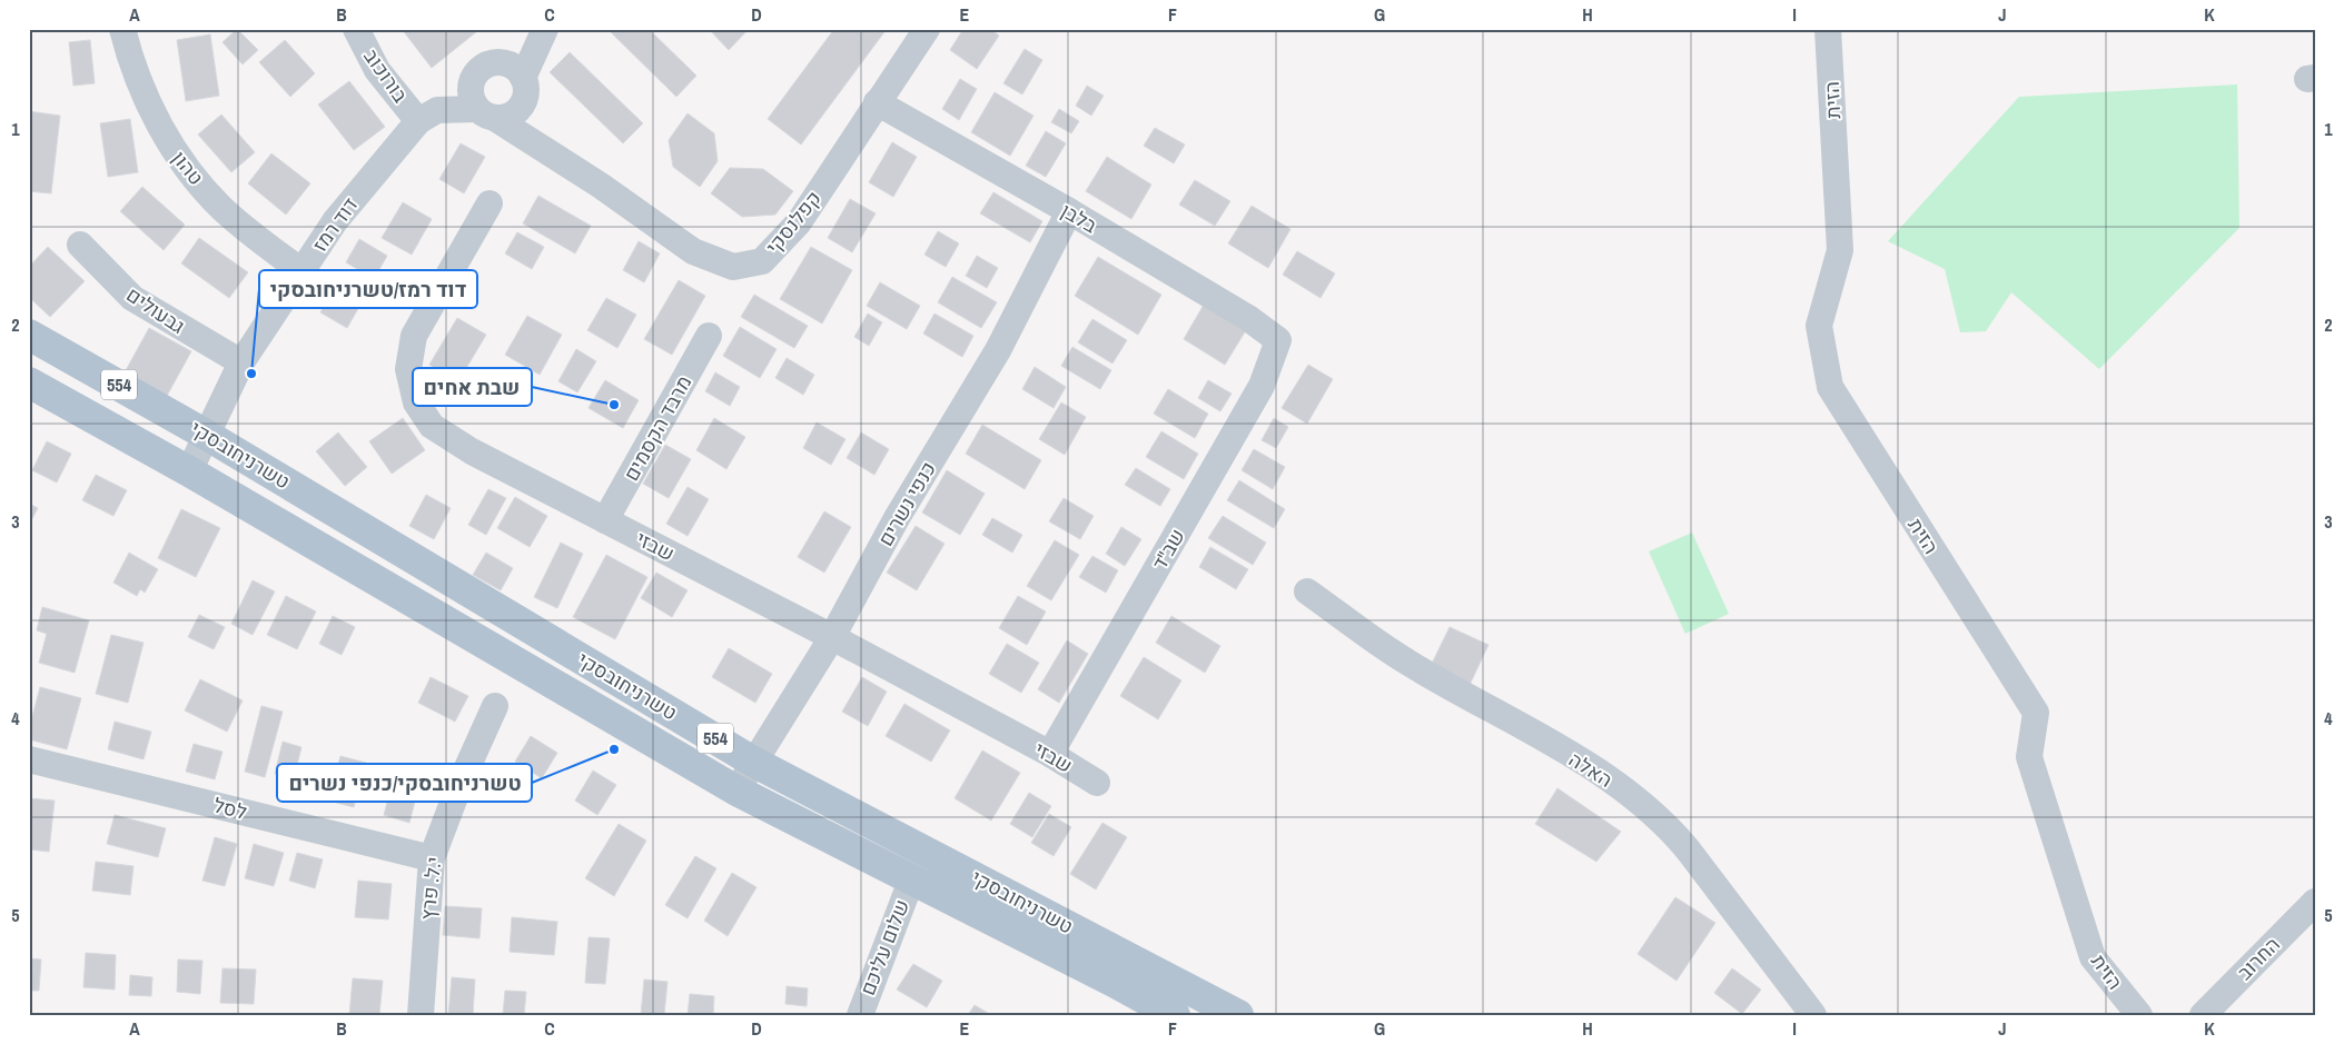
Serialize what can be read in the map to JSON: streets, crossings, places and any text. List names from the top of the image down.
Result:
{
  "streets": {
    "main road": ["554", "טשרניחובסקי"],
    "street": [
      "בורוכוב",
      "הזית",
      "טהון",
      "בלבן",
      "קפלנסקי",
      "דוד רמז",
      "גבעולים",
      "מרבד הקסמים",
      "כנפי נשרים",
      "שבזי",
      "שב''ד",
      "האלה",
      "לסל",
      "י.ל. פרץ",
      "שלום עליכם",
      "החרוב"
    ]
  },
  "crossings": [
    ["בורוכוב", "דוד רמז"],
    ["טהון", "דוד רמז"],
    ["בלבן", "קפלנסקי"],
    ["בלבן", "כנפי נשרים"],
    ["בלבן", "שב''ד"],
    ["קפלנסקי", "דוד רמז"],
    ["דוד רמז", "גבעולים"],
    ["דוד רמז", "טשרניחובסקי"],
    ["מרבד הקסמים", "שבזי"],
    ["טשרניחובסקי", "כנפי נשרים"],
    ["טשרניחובסקי", "שלום עליכם"],
    ["כנפי נשרים", "שבזי"],
    ["שבזי", "שב''ד"],
    ["לסל", "י.ל. פרץ"]
  ],
  "places": ["דוד רמז/טשרניחובסקי", "שבת אחים", "טשרניחובסקי/כנפי נשרים"],
  "grid": {
    "columns": [
      "A",
      "B",
      "C",
      "D",
      "E",
      "F",
      "G",
      "H",
      "I",
      "J",
      "K"
    ],
    "rows": [
      "1",
      "2",
      "3",
      "4",
      "5"
    ]
  }
}
